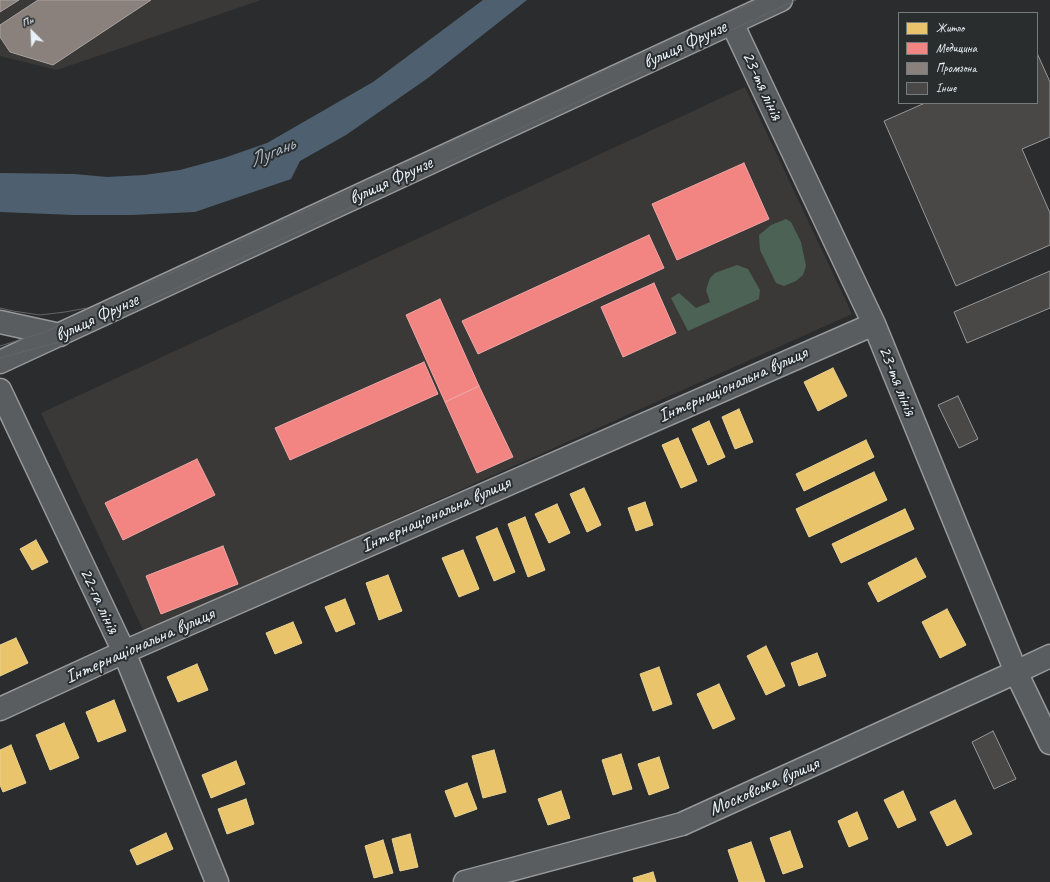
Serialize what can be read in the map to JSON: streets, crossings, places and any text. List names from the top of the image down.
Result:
{
  "streets": {
    "street": [
      "вулиця Фрунзе",
      "23-тя лінія",
      "Інтернаціональна вулиця",
      "22-га лінія",
      "Московська вулиця"
    ]
  },
  "crossings": [
    ["вулиця Фрунзе", "23-тя лінія"],
    ["23-тя лінія", "Інтернаціональна вулиця"],
    ["23-тя лінія", "Московська вулиця"],
    ["Інтернаціональна вулиця", "22-га лінія"]
  ],
  "water": ["Лугань"],
  "legend": [
    "Житло",
    "Медицина",
    "Промзона",
    "Інше"
  ],
  "north": "top left"
}
